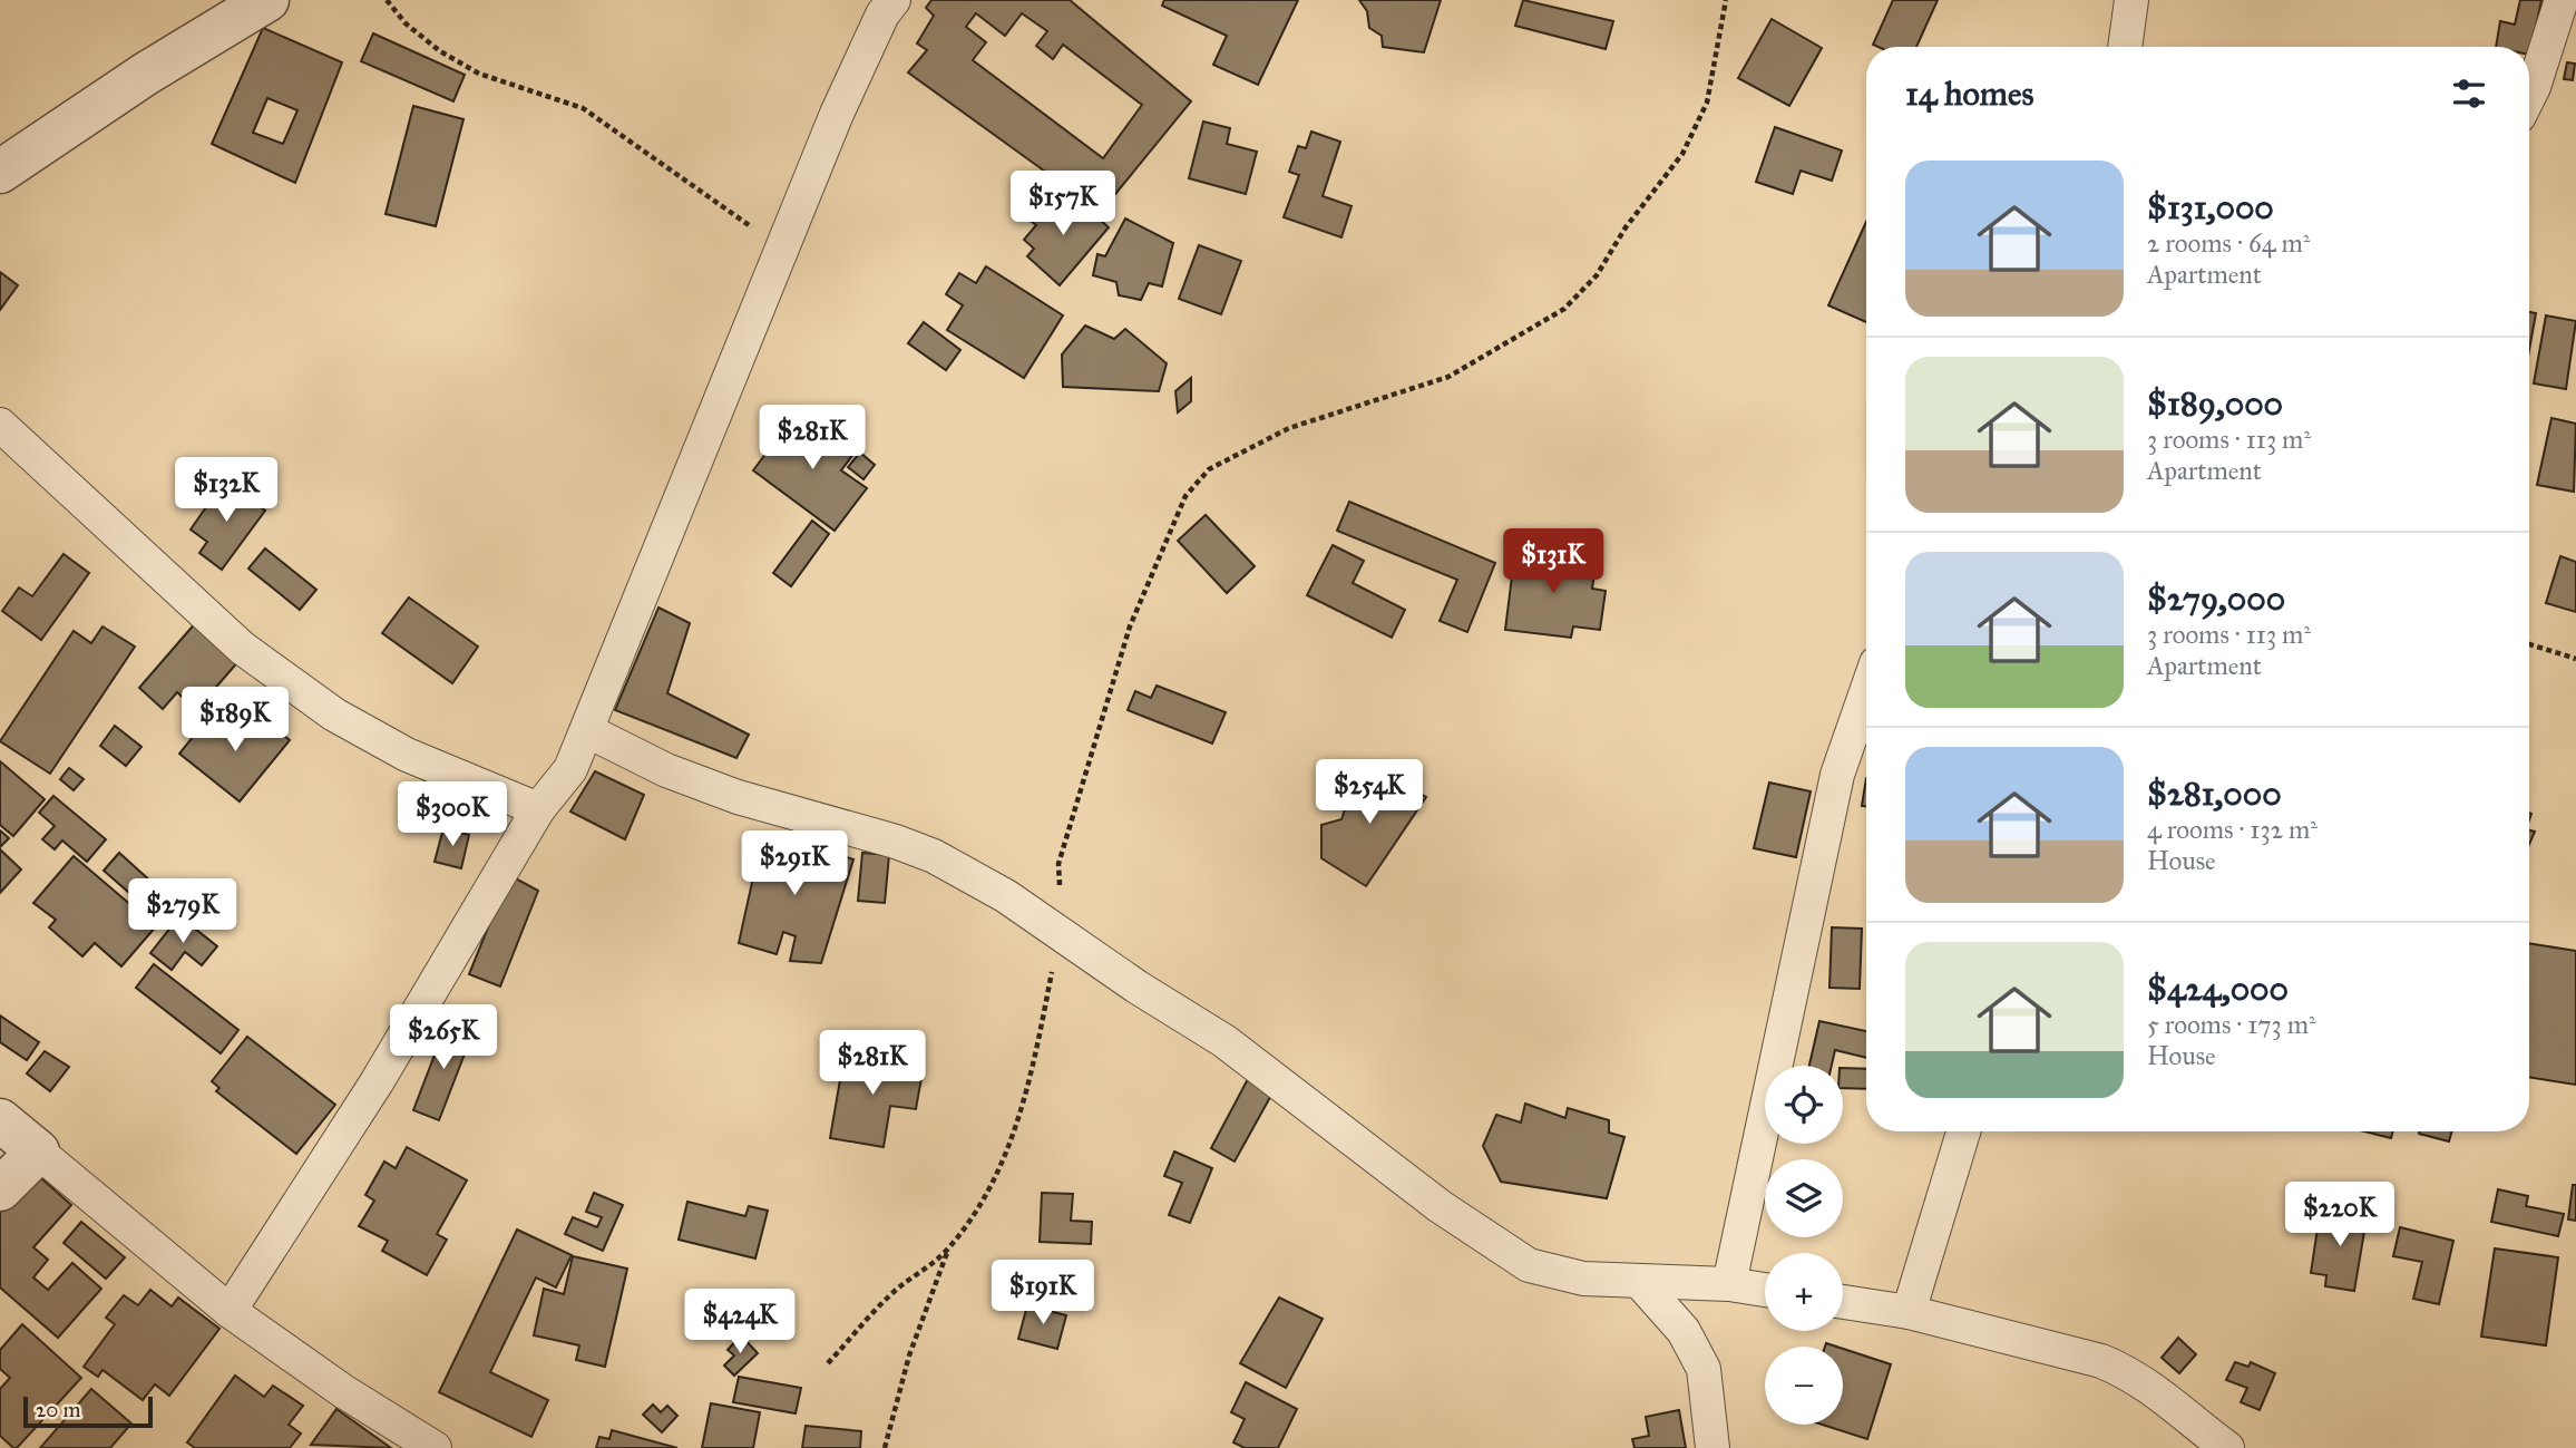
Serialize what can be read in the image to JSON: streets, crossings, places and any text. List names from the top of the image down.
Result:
{
  "scale_bar": "20 m",
  "page": {
    "heading": "14 homes",
    "list": [
      {
        "name": "$131,000",
        "note": "2 rooms · 64 m² · Apartment"
      },
      {
        "name": "$189,000",
        "note": "3 rooms · 113 m² · Apartment"
      },
      {
        "name": "$279,000",
        "note": "3 rooms · 113 m² · Apartment"
      },
      {
        "name": "$281,000",
        "note": "4 rooms · 132 m² · House"
      },
      {
        "name": "$424,000",
        "note": "5 rooms · 173 m² · House"
      }
    ],
    "price": [
      "$157K",
      "$281K",
      "$132K",
      "$131K",
      "$189K",
      "$254K",
      "$300K",
      "$291K",
      "$279K",
      "$265K",
      "$281K",
      "$220K",
      "$191K",
      "$424K"
    ],
    "map_buttons": ["+", "−"],
    "scale": "20 m"
  }
}
